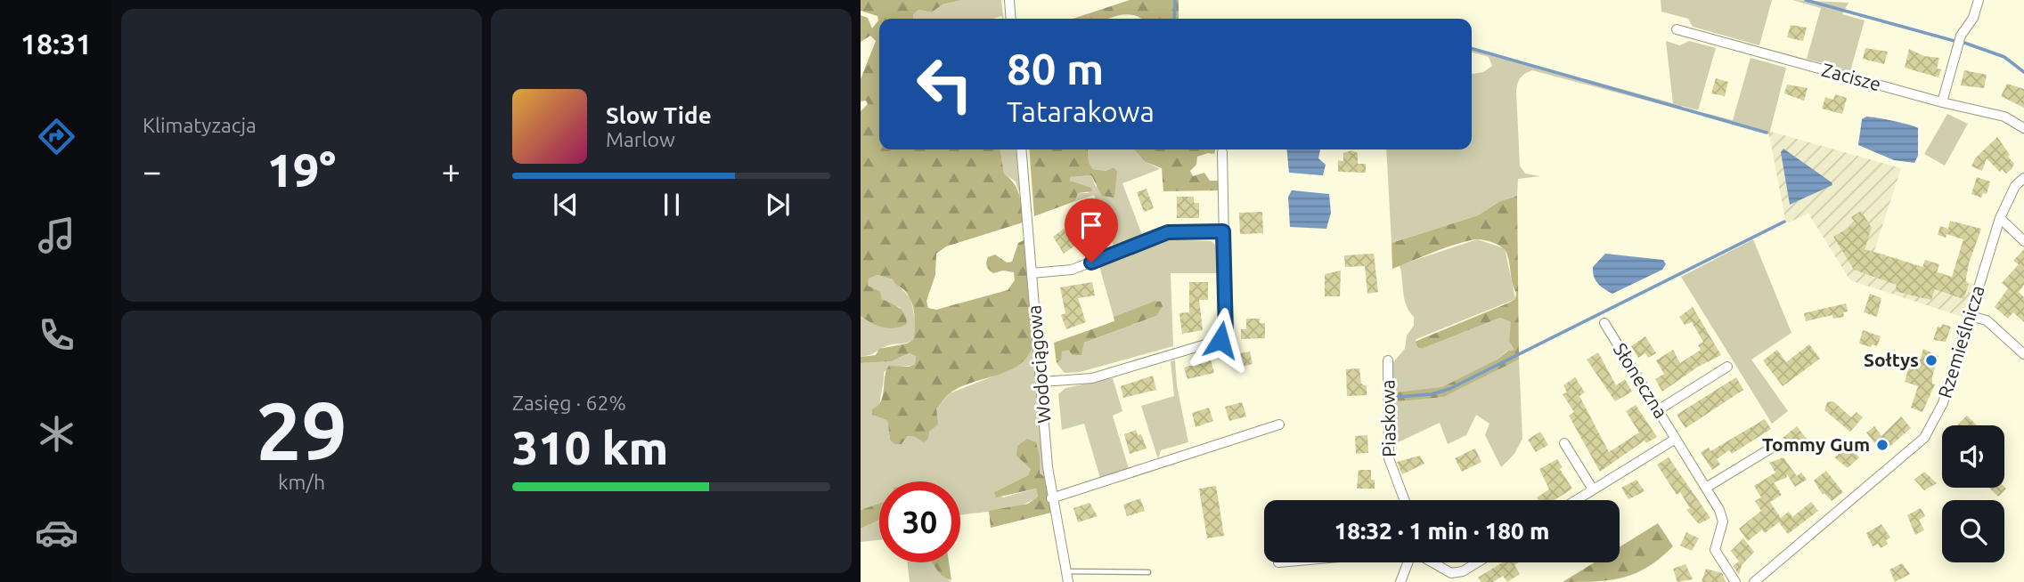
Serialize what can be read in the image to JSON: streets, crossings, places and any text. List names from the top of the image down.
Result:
{
  "streets": {
    "street": [
      "Zacisze",
      "Rzemieślnicza",
      "Wodociągowa",
      "Słoneczna",
      "Piaskowa"
    ]
  },
  "places": ["Sołtys", "Tommy Gum"],
  "page": {
    "tabs": "18:31",
    "tile": [
      "Klimatyzacja",
      ["29", "km/h"],
      ["Zasięg · 62%", "310 km"]
    ],
    "turn": ["80 m", "Tatarakowa"],
    "song": ["Slow Tide", "Marlow"],
    "heat": ["−", "19°", "+"],
    "limit": "30",
    "trip": "18:32 · 1 min · 180 m"
  }
}
